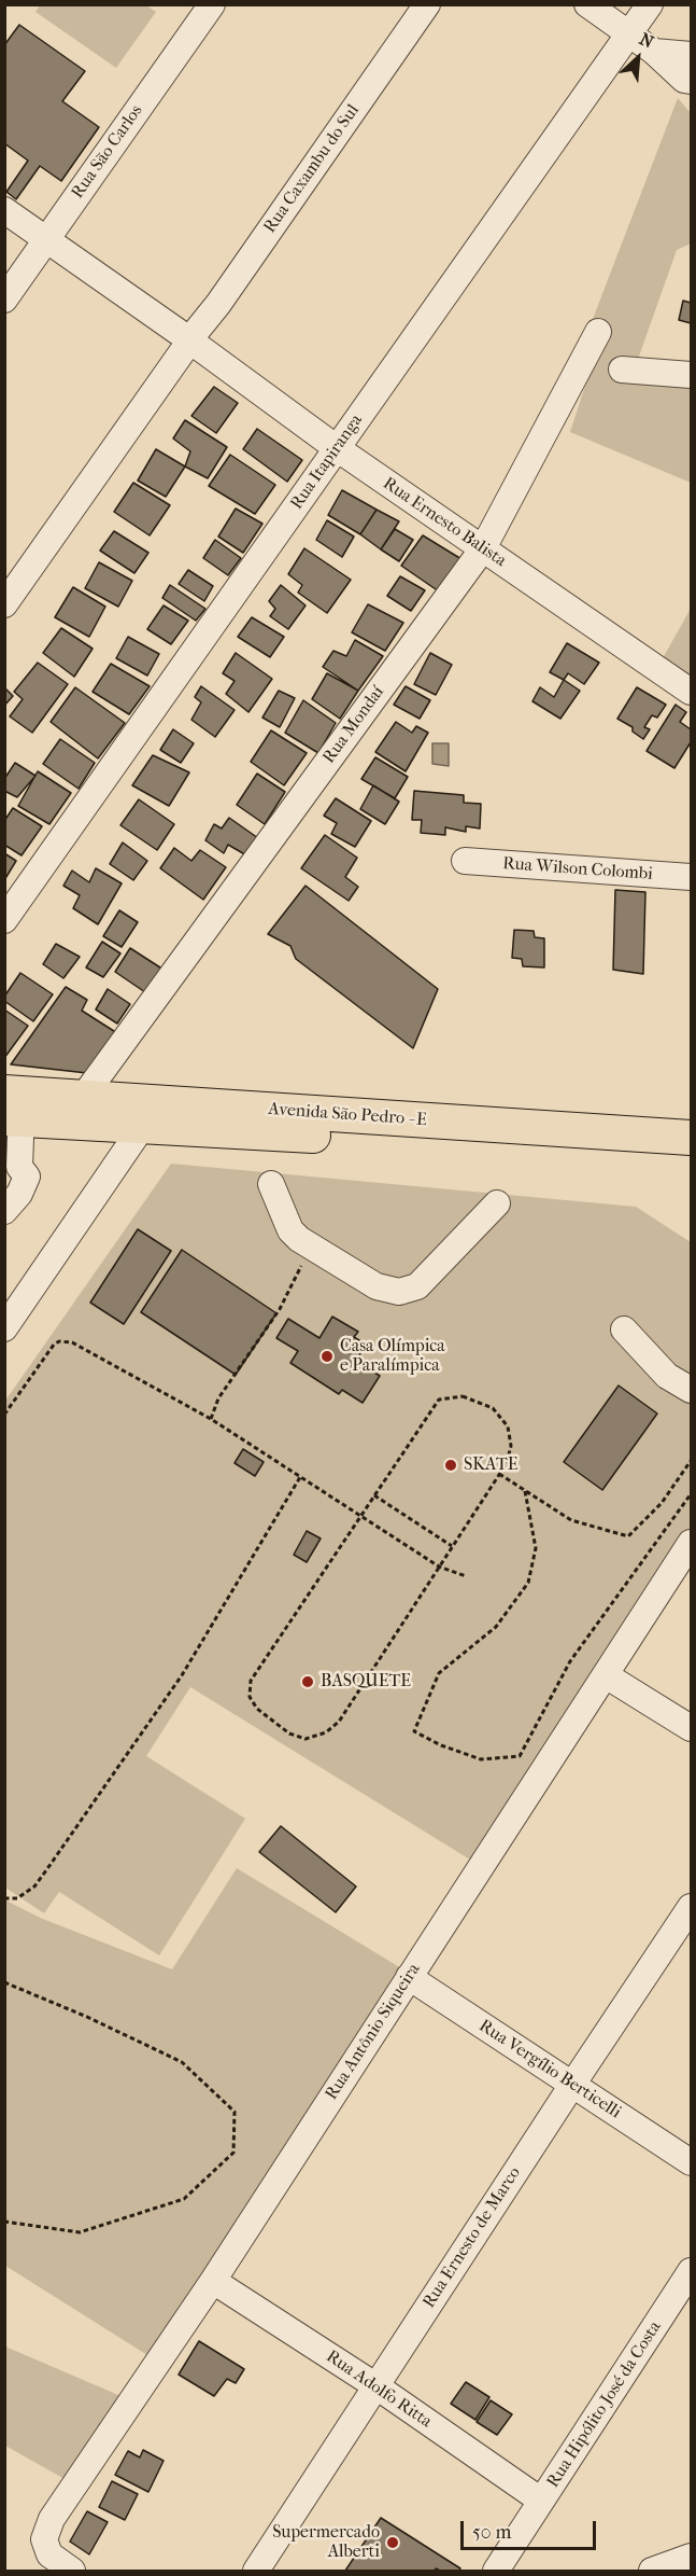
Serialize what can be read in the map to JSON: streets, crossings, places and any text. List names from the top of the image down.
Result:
{
  "streets": {
    "main road": ["Avenida São Pedro - E"],
    "street": [
      "Rua São Carlos",
      "Rua Caxambu do Sul",
      "Rua Itapiranga",
      "Rua Ernesto Balista",
      "Rua Mondaí",
      "Rua Wilson Colombi",
      "Rua Antônio Siqueira",
      "Rua Vergílio Berticelli",
      "Rua Ernesto de Marco",
      "Rua Adolfo Ritta",
      "Rua Hipólito José da Costa"
    ]
  },
  "crossings": [
    ["Rua São Carlos", "Rua Ernesto Balista"],
    ["Rua Caxambu do Sul", "Rua Ernesto Balista"],
    ["Rua Itapiranga", "Rua Ernesto Balista"],
    ["Rua Ernesto Balista", "Rua Mondaí"],
    ["Rua Mondaí", "Avenida São Pedro - E"],
    ["Rua Antônio Siqueira", "Rua Vergílio Berticelli"],
    ["Rua Antônio Siqueira", "Rua Adolfo Ritta"],
    ["Rua Vergílio Berticelli", "Rua Ernesto de Marco"],
    ["Rua Ernesto de Marco", "Rua Adolfo Ritta"],
    ["Rua Adolfo Ritta", "Rua Hipólito José da Costa"]
  ],
  "places": [
    "Casa Olímpica e Paralímpica",
    "SKATE",
    "BASQUETE",
    "Supermercado Alberti"
  ],
  "scale_bar": "50 m",
  "north": "top right"
}
